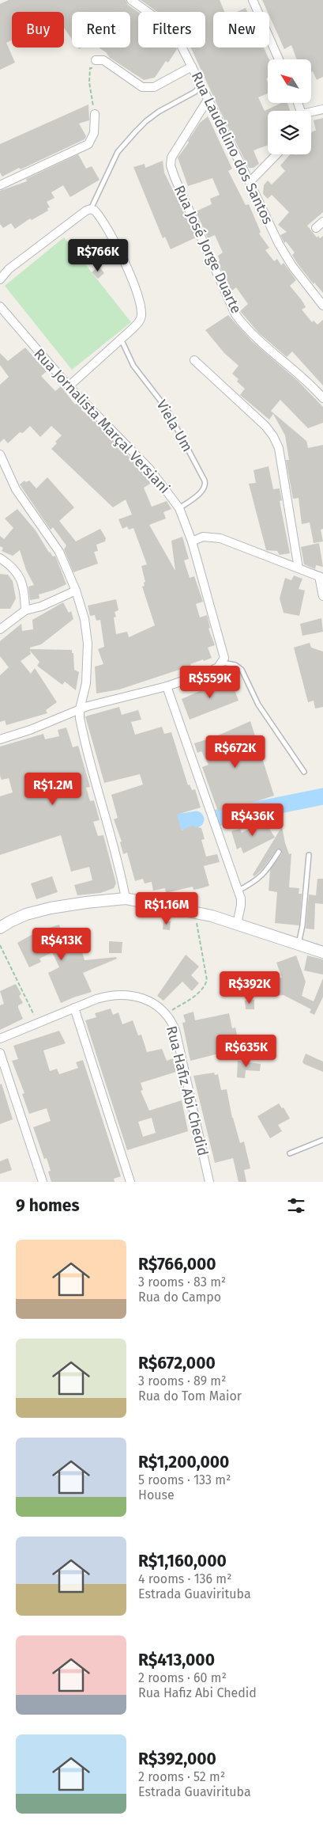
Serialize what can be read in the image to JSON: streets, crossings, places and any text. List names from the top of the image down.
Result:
{
  "streets": {
    "street": [
      "Rua Laudelino dos Santos",
      "Rua José Jorge Duarte",
      "Rua Jornalista Marçal Versiani",
      "Rua Hafiz Abi Chedid"
    ],
    "lane": ["Viela Um"]
  },
  "crossings": [
    ["Rua Laudelino dos Santos", "Rua José Jorge Duarte"],
    ["Rua Jornalista Marçal Versiani", "Viela Um"]
  ],
  "north": "top left",
  "page": {
    "chip": [
      "Buy",
      "Rent",
      "Filters",
      "New"
    ],
    "price": [
      "R$766K",
      "R$559K",
      "R$672K",
      "R$1.2M",
      "R$436K",
      "R$1.16M",
      "R$413K",
      "R$392K",
      "R$635K"
    ],
    "heading": "9 homes",
    "list": [
      {
        "name": "R$766,000",
        "note": "3 rooms · 83 m² · Rua do Campo"
      },
      {
        "name": "R$672,000",
        "note": "3 rooms · 89 m² · Rua do Tom Maior"
      },
      {
        "name": "R$1,200,000",
        "note": "5 rooms · 133 m² · House"
      },
      {
        "name": "R$1,160,000",
        "note": "4 rooms · 136 m² · Estrada Guavirituba"
      },
      {
        "name": "R$413,000",
        "note": "2 rooms · 60 m² · Rua Hafiz Abi Chedid"
      },
      {
        "name": "R$392,000",
        "note": "2 rooms · 52 m² · Estrada Guavirituba"
      }
    ]
  }
}
